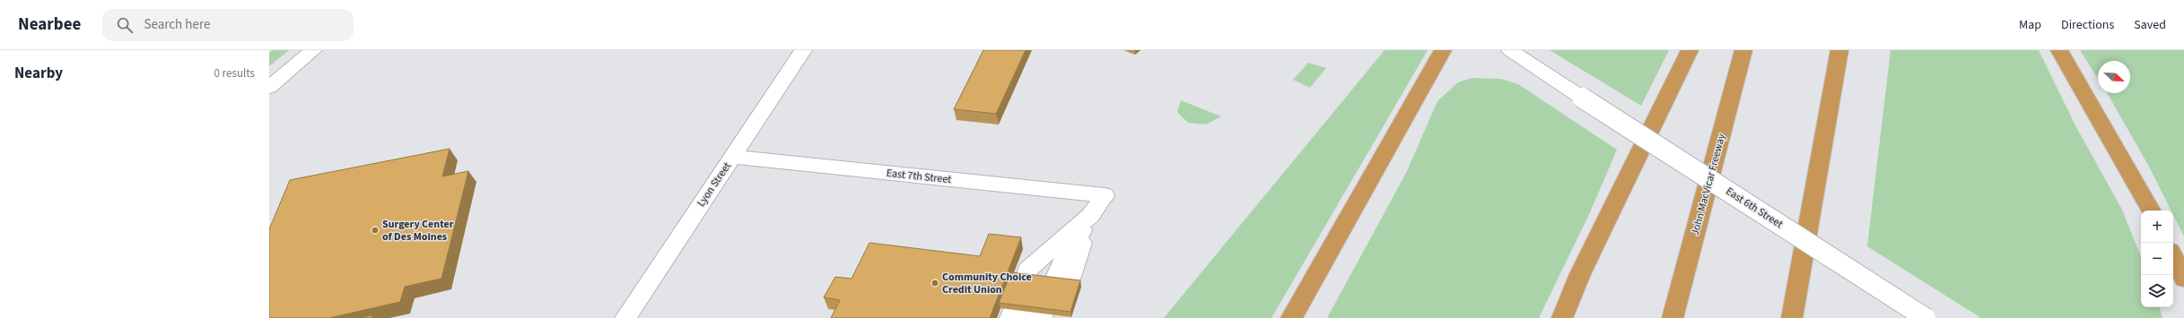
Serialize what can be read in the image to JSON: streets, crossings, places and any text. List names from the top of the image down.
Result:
{
  "streets": {
    "highway": ["John MacVicar Freeway"],
    "street": ["East 7th Street", "Lyon Street", "East 6th Street"]
  },
  "crossings": [
    ["East 7th Street", "Lyon Street"]
  ],
  "places": ["Surgery Center of Des Moines", "Community Choice Credit Union"],
  "north": "bottom right",
  "page": {
    "header": "Nearbee",
    "search": "Search here",
    "nav": ["Map", "Directions", "Saved"],
    "heading": ["Nearby", "0 results"],
    "map_buttons": ["+", "−"]
  }
}
